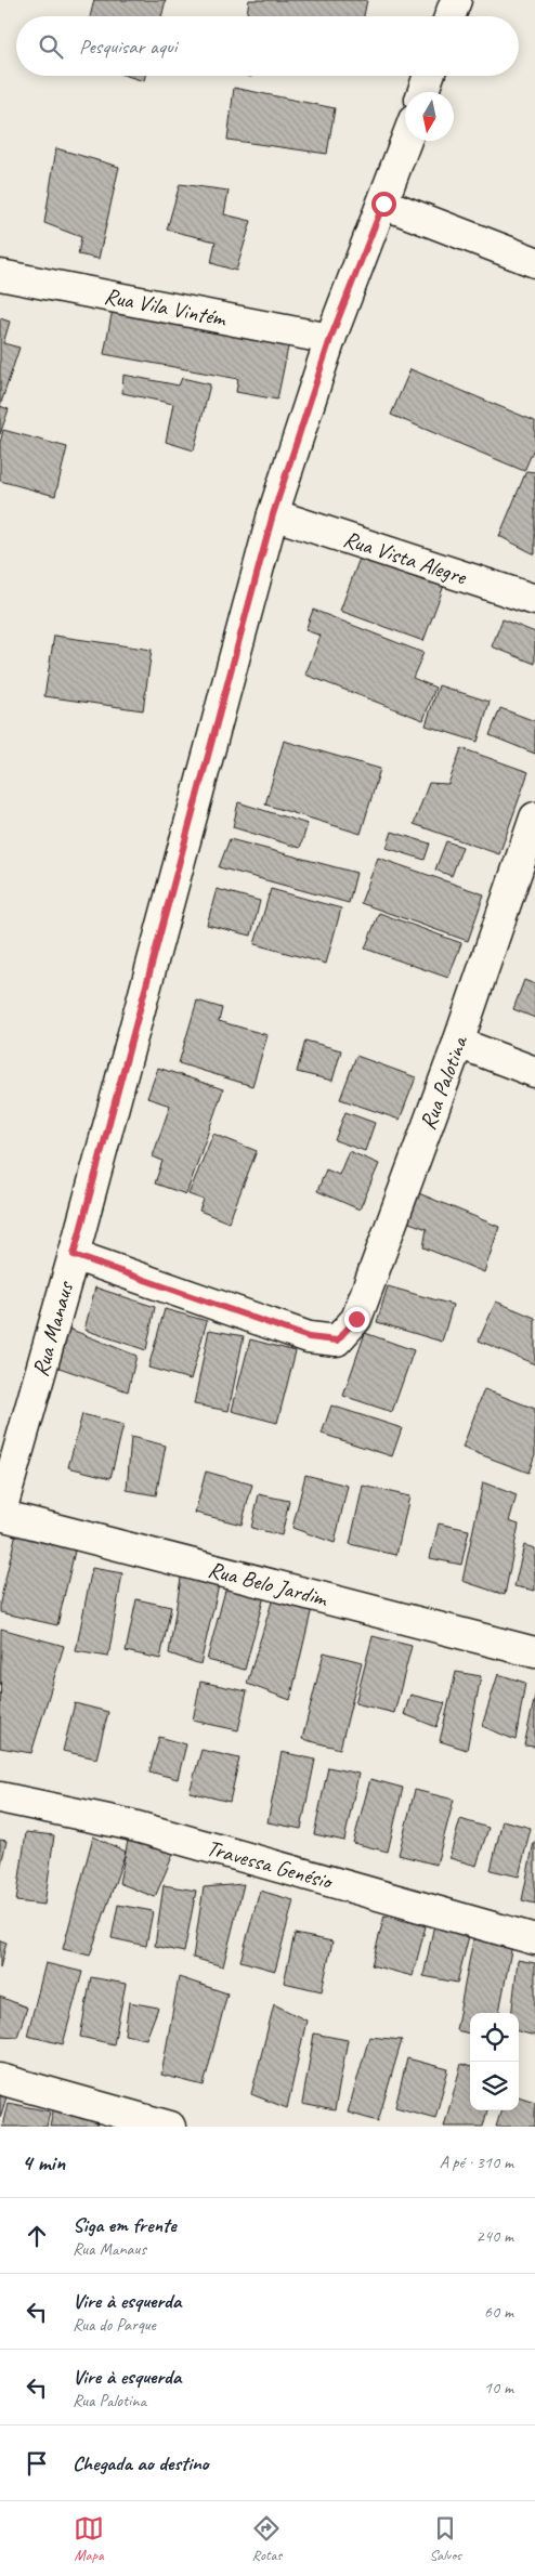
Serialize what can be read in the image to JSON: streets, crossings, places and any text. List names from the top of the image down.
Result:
{
  "streets": {
    "street": [
      "Rua Vila Vintém",
      "Rua Vista Alegre",
      "Rua Palotina",
      "Rua Manaus",
      "Rua Belo Jardim",
      "Travessa Genésio"
    ]
  },
  "crossings": [
    ["Rua Vila Vintém", "Rua Manaus"],
    ["Rua Vista Alegre", "Rua Manaus"],
    ["Rua Palotina", "Rua Manaus"],
    ["Rua Manaus", "Rua Belo Jardim"]
  ],
  "north": "bottom",
  "page": {
    "search": "Pesquisar aqui",
    "heading": ["4 min", "A pé · 310 m"],
    "list": [
      ["Siga em frente", "Rua Manaus", "240 m"],
      ["Vire à esquerda", "Rua do Parque", "60 m"],
      ["Vire à esquerda", "Rua Palotina", "10 m"],
      "Chegada ao destino"
    ],
    "nav": ["Mapa", "Rotas", "Salvos"]
  }
}
